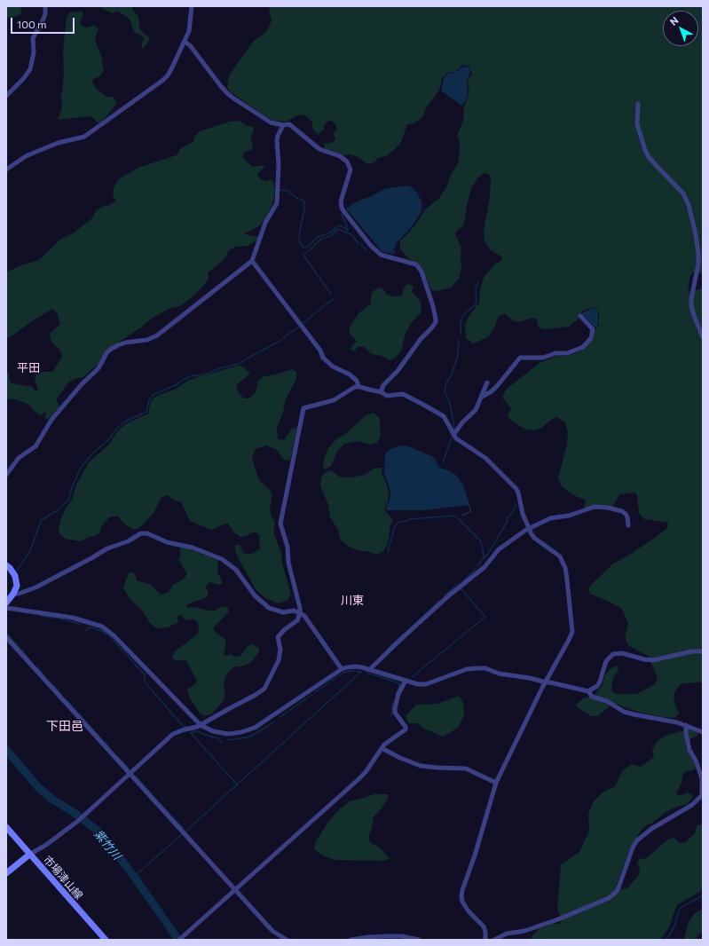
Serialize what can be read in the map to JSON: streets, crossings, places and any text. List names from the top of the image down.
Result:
{
  "streets": {
    "main road": ["市場津山線"]
  },
  "districts": ["平田", "川東", "下田邑"],
  "water": ["紫竹川"],
  "scale_bar": "100 m",
  "north": "top left"
}
